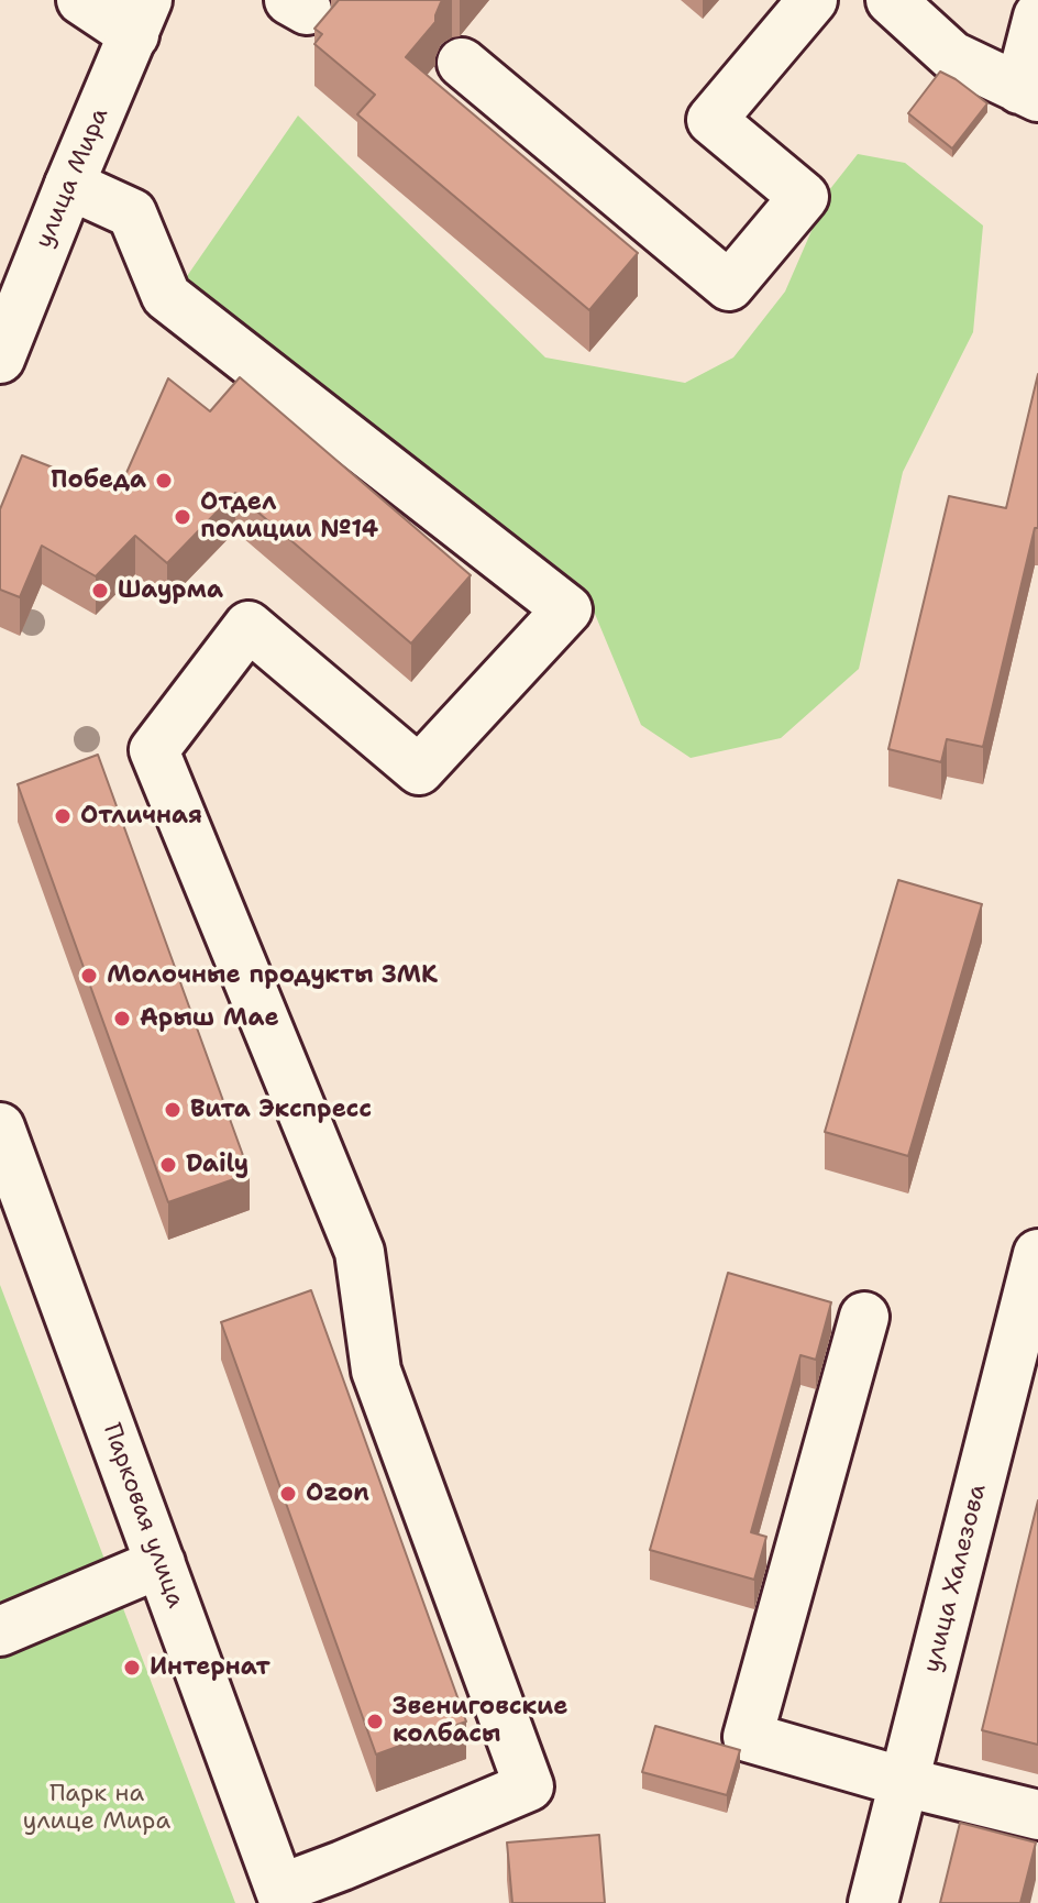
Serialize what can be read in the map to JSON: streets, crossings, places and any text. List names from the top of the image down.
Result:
{
  "streets": {
    "street": ["улица Мира", "Парковая улица", "улица Халезова"]
  },
  "parks": ["Парк на улице Мира"],
  "places": [
    "Победа",
    "Отдел полиции №14",
    "Шаурма",
    "Отличная",
    "Молочные продукты ЗМК",
    "Арыш Мае",
    "Вита Экспресс",
    "Daily",
    "Ozon",
    "Интернат",
    "Звениговские колбасы"
  ]
}
